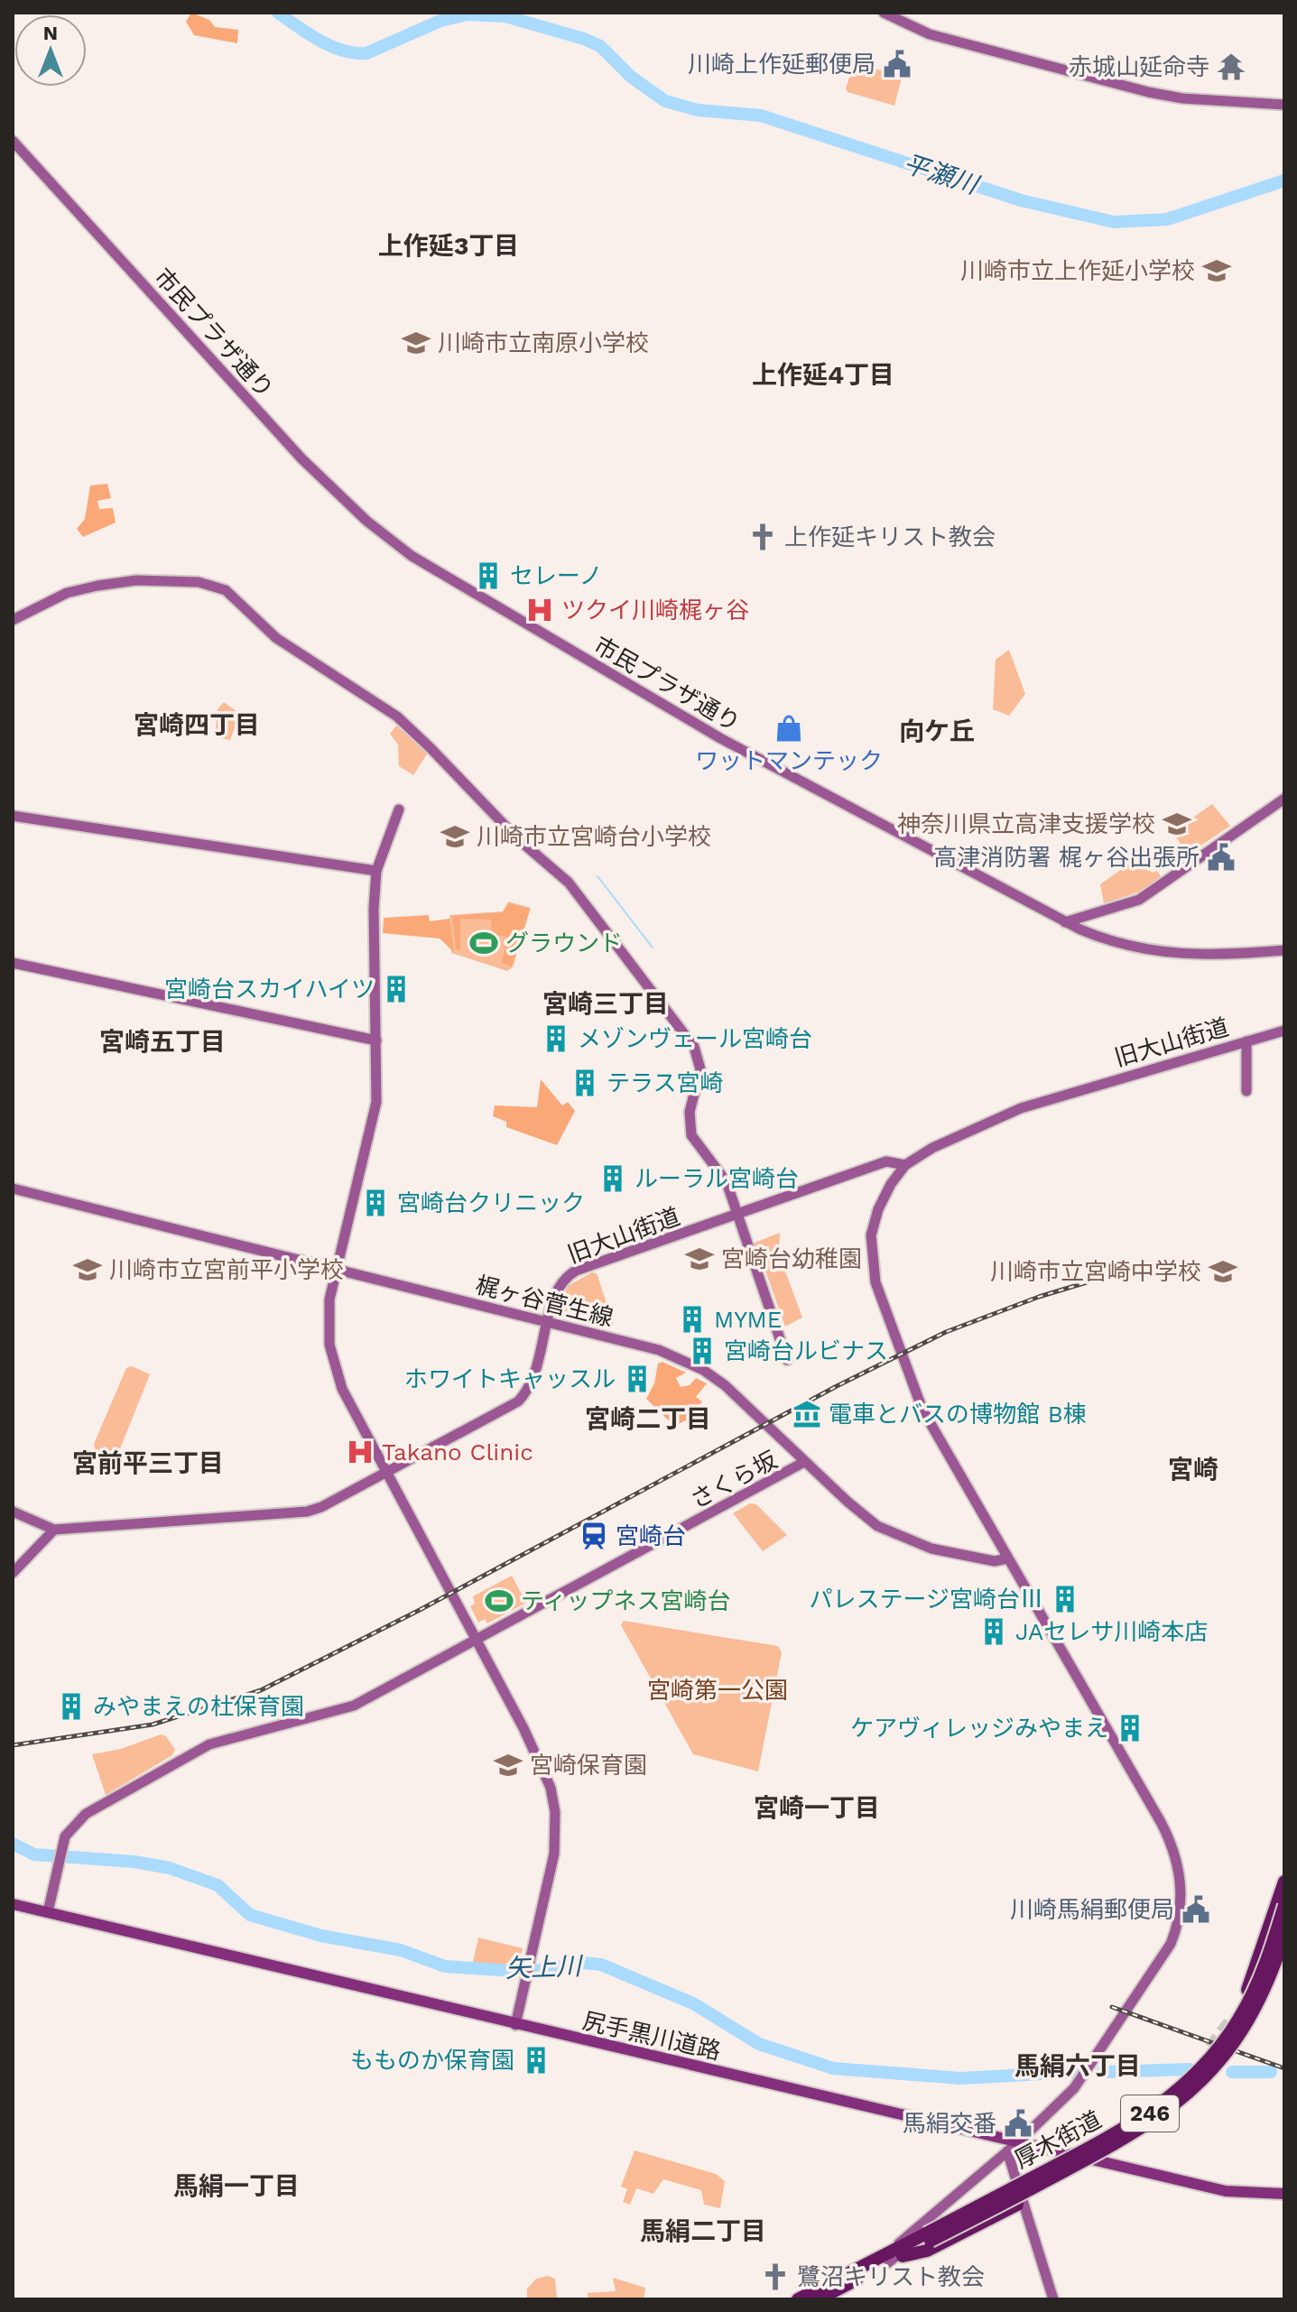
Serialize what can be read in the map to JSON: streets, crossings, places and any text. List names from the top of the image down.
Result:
{
  "streets": {
    "highway": ["246", "厚木街道"],
    "main road": ["尻手黒川道路"],
    "street": [
      "市民プラザ通り",
      "旧大山街道",
      "梶ヶ谷菅生線",
      "さくら坂"
    ]
  },
  "crossings": [
    ["旧大山街道", "梶ヶ谷菅生線"],
    ["梶ヶ谷菅生線", "さくら坂"],
    ["さくら坂", "尻手黒川道路"]
  ],
  "districts": [
    "上作延3丁目",
    "上作延4丁目",
    "宮崎四丁目",
    "向ケ丘",
    "宮崎三丁目",
    "宮崎五丁目",
    "宮崎二丁目",
    "宮前平三丁目",
    "宮崎",
    "宮崎一丁目",
    "馬絹六丁目",
    "馬絹一丁目",
    "馬絹二丁目"
  ],
  "water": ["平瀬川", "矢上川"],
  "parks": ["宮崎第一公園"],
  "places": {
    "public building": [
      "川崎上作延郵便局",
      "高津消防署 梶ヶ谷出張所",
      "川崎馬絹郵便局",
      "馬絹交番"
    ],
    "temple": ["赤城山延命寺"],
    "school or university": [
      "川崎市立上作延小学校",
      "川崎市立南原小学校",
      "神奈川県立高津支援学校",
      "川崎市立宮崎台小学校",
      "宮崎台幼稚園",
      "川崎市立宮前平小学校",
      "川崎市立宮崎中学校",
      "宮崎保育園"
    ],
    "church": ["上作延キリスト教会", "鷺沼キリスト教会"],
    "building": [
      "セレーノ",
      "宮崎台スカイハイツ",
      "メゾンヴェール宮崎台",
      "テラス宮崎",
      "ルーラル宮崎台",
      "宮崎台クリニック",
      "MYME",
      "宮崎台ルビナス",
      "ホワイトキャッスル",
      "パレステージ宮崎台Ⅲ",
      "JAセレサ川崎本店",
      "みやまえの杜保育園",
      "ケアヴィレッジみやまえ",
      "もものか保育園"
    ],
    "hospital": ["ツクイ川崎梶ヶ谷", "Takano Clinic"],
    "shop": ["ワットマンテック"],
    "sports": ["グラウンド", "ティップネス宮崎台"],
    "museum": ["電車とバスの博物館 B棟"],
    "station": ["宮崎台"]
  },
  "north": "top"
}
